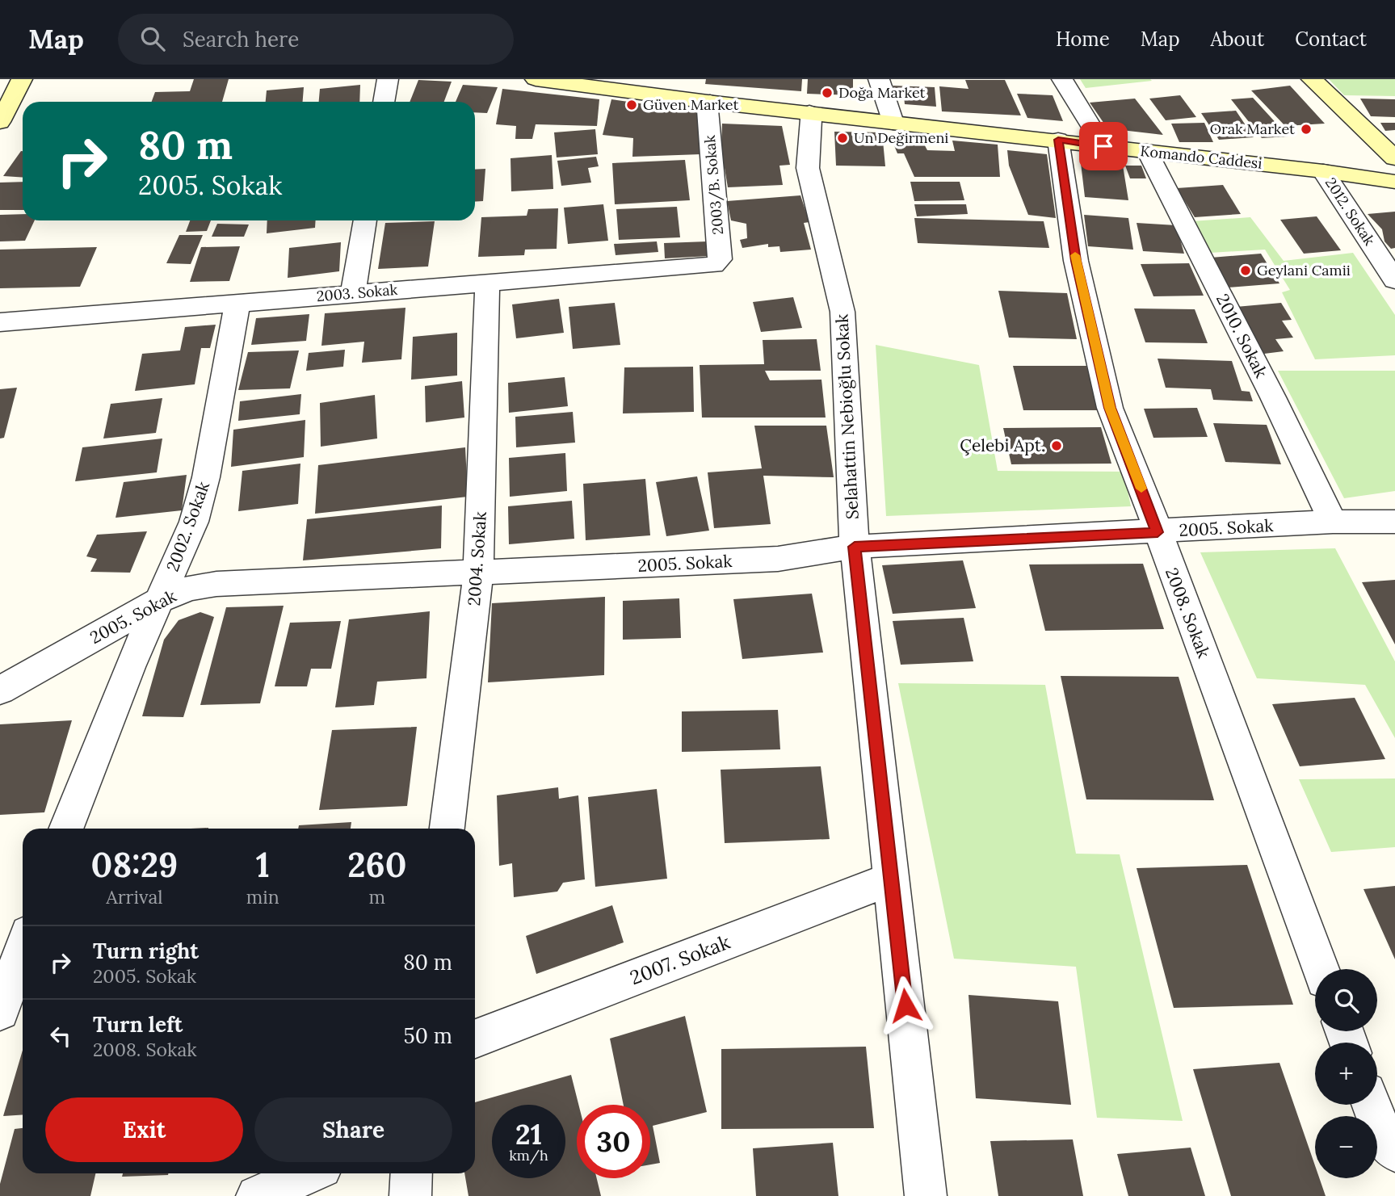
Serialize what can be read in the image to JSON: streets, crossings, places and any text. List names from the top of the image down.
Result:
{
  "streets": {
    "main road": ["Komando Caddesi"],
    "street": [
      "2003/B. Sokak",
      "2012. Sokak",
      "2003. Sokak",
      "2010. Sokak",
      "Selahattin Nebioğlu Sokak",
      "2002. Sokak",
      "2005. Sokak",
      "2004. Sokak",
      "2008. Sokak",
      "2007. Sokak"
    ]
  },
  "crossings": [
    ["Komando Caddesi", "2003/B. Sokak"],
    ["Komando Caddesi", "2012. Sokak"],
    ["Komando Caddesi", "2010. Sokak"],
    ["Komando Caddesi", "Selahattin Nebioğlu Sokak"],
    ["Komando Caddesi", "2008. Sokak"],
    ["2003/B. Sokak", "2003. Sokak"],
    ["2003. Sokak", "2002. Sokak"],
    ["2003. Sokak", "2004. Sokak"],
    ["2010. Sokak", "2005. Sokak"],
    ["Selahattin Nebioğlu Sokak", "2005. Sokak"],
    ["Selahattin Nebioğlu Sokak", "2007. Sokak"],
    ["2002. Sokak", "2005. Sokak"],
    ["2005. Sokak", "2004. Sokak"],
    ["2005. Sokak", "2008. Sokak"]
  ],
  "places": [
    "Doğa Market",
    "Güven Market",
    "Orak Market",
    "Un Değirmeni",
    "Geylani Camii",
    "Çelebi Apt."
  ],
  "page": {
    "header": "Map",
    "search": "Search here",
    "nav": [
      "Home",
      "Map",
      "About",
      "Contact"
    ],
    "turn": ["80 m", "2005. Sokak"],
    "eta": [
      "08:29",
      "Arrival",
      "1",
      "min",
      "260",
      "m"
    ],
    "list": [
      {
        "name": "Turn right",
        "note": "2005. Sokak",
        "value": "80 m"
      },
      {
        "name": "Turn left",
        "note": "2008. Sokak",
        "value": "50 m"
      }
    ],
    "map_buttons": ["+", "−"],
    "buttons": ["Exit", "Share"],
    "speed": "21 km/h",
    "limit": "30"
  }
}
